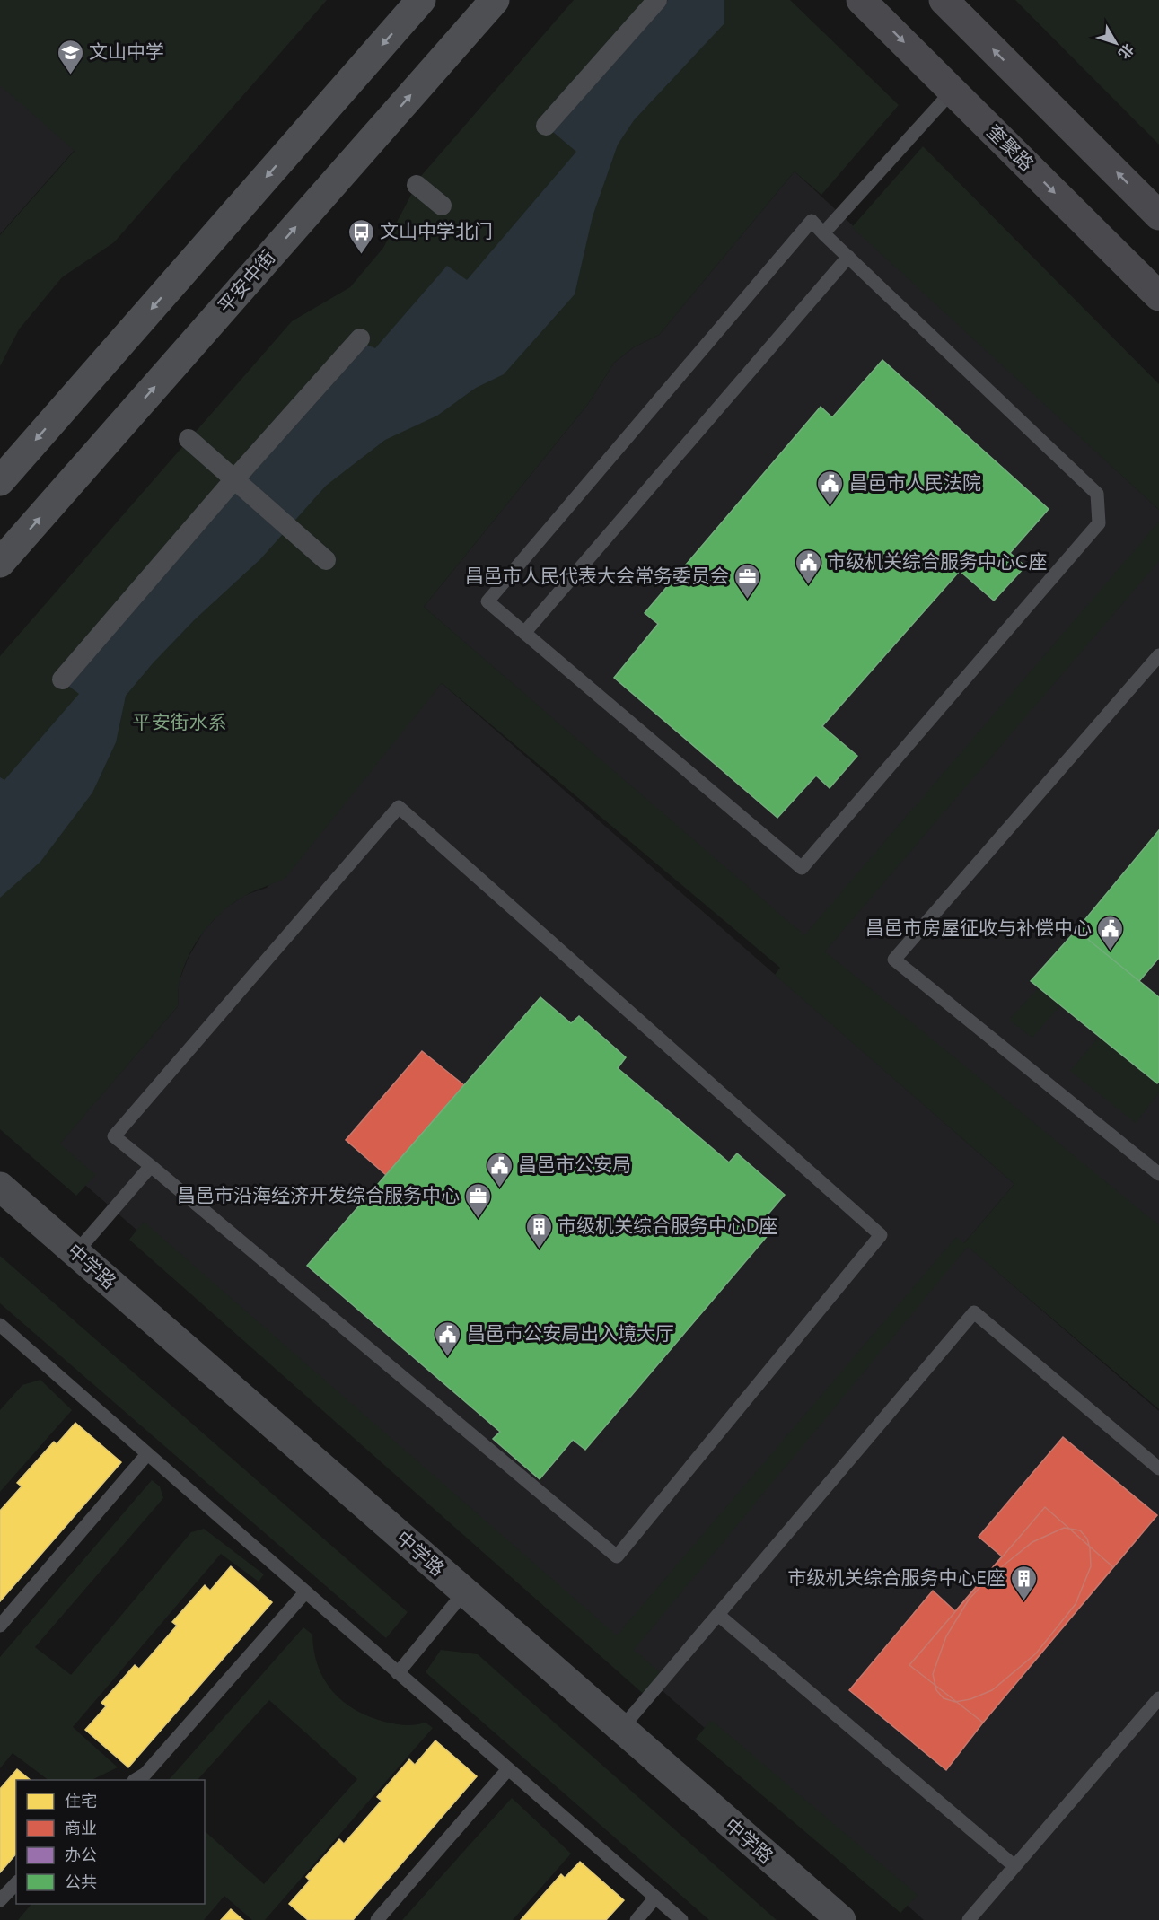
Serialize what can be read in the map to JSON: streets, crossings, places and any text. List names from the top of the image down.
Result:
{
  "streets": {
    "main road": ["奎聚路", "平安中街"],
    "street": ["中学路"]
  },
  "parks": ["平安街水系"],
  "places": {
    "school or university": ["文山中学"],
    "bus stop": ["文山中学北门"],
    "public building": [
      "昌邑市人民法院",
      "市级机关综合服务中心C座",
      "昌邑市房屋征收与补偿中心",
      "昌邑市公安局",
      "昌邑市公安局出入境大厅"
    ],
    "office": ["昌邑市人民代表大会常务委员会", "昌邑市沿海经济开发综合服务中心"],
    "building": ["市级机关综合服务中心D座", "市级机关综合服务中心E座"]
  },
  "legend": [
    "住宅",
    "商业",
    "办公",
    "公共"
  ],
  "north": "bottom right"
}
